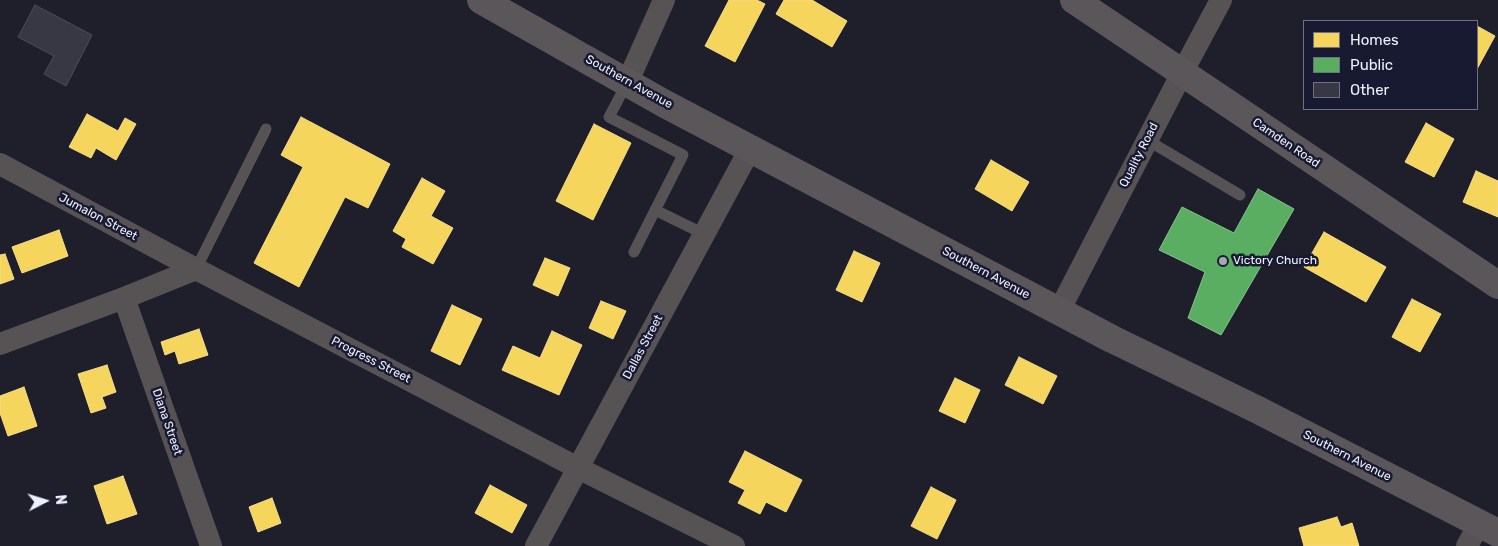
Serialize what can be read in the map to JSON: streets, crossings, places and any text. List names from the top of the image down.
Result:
{
  "streets": {
    "main road": ["Southern Avenue", "Camden Road"],
    "street": [
      "Quality Road",
      "Jumalon Street",
      "Dallas Street",
      "Progress Street",
      "Diana Street"
    ]
  },
  "crossings": [
    ["Southern Avenue", "Quality Road"],
    ["Southern Avenue", "Dallas Street"],
    ["Camden Road", "Quality Road"],
    ["Jumalon Street", "Progress Street"],
    ["Dallas Street", "Progress Street"]
  ],
  "places": ["Victory Church"],
  "legend": ["Homes", "Public", "Other"],
  "north": "right"
}
